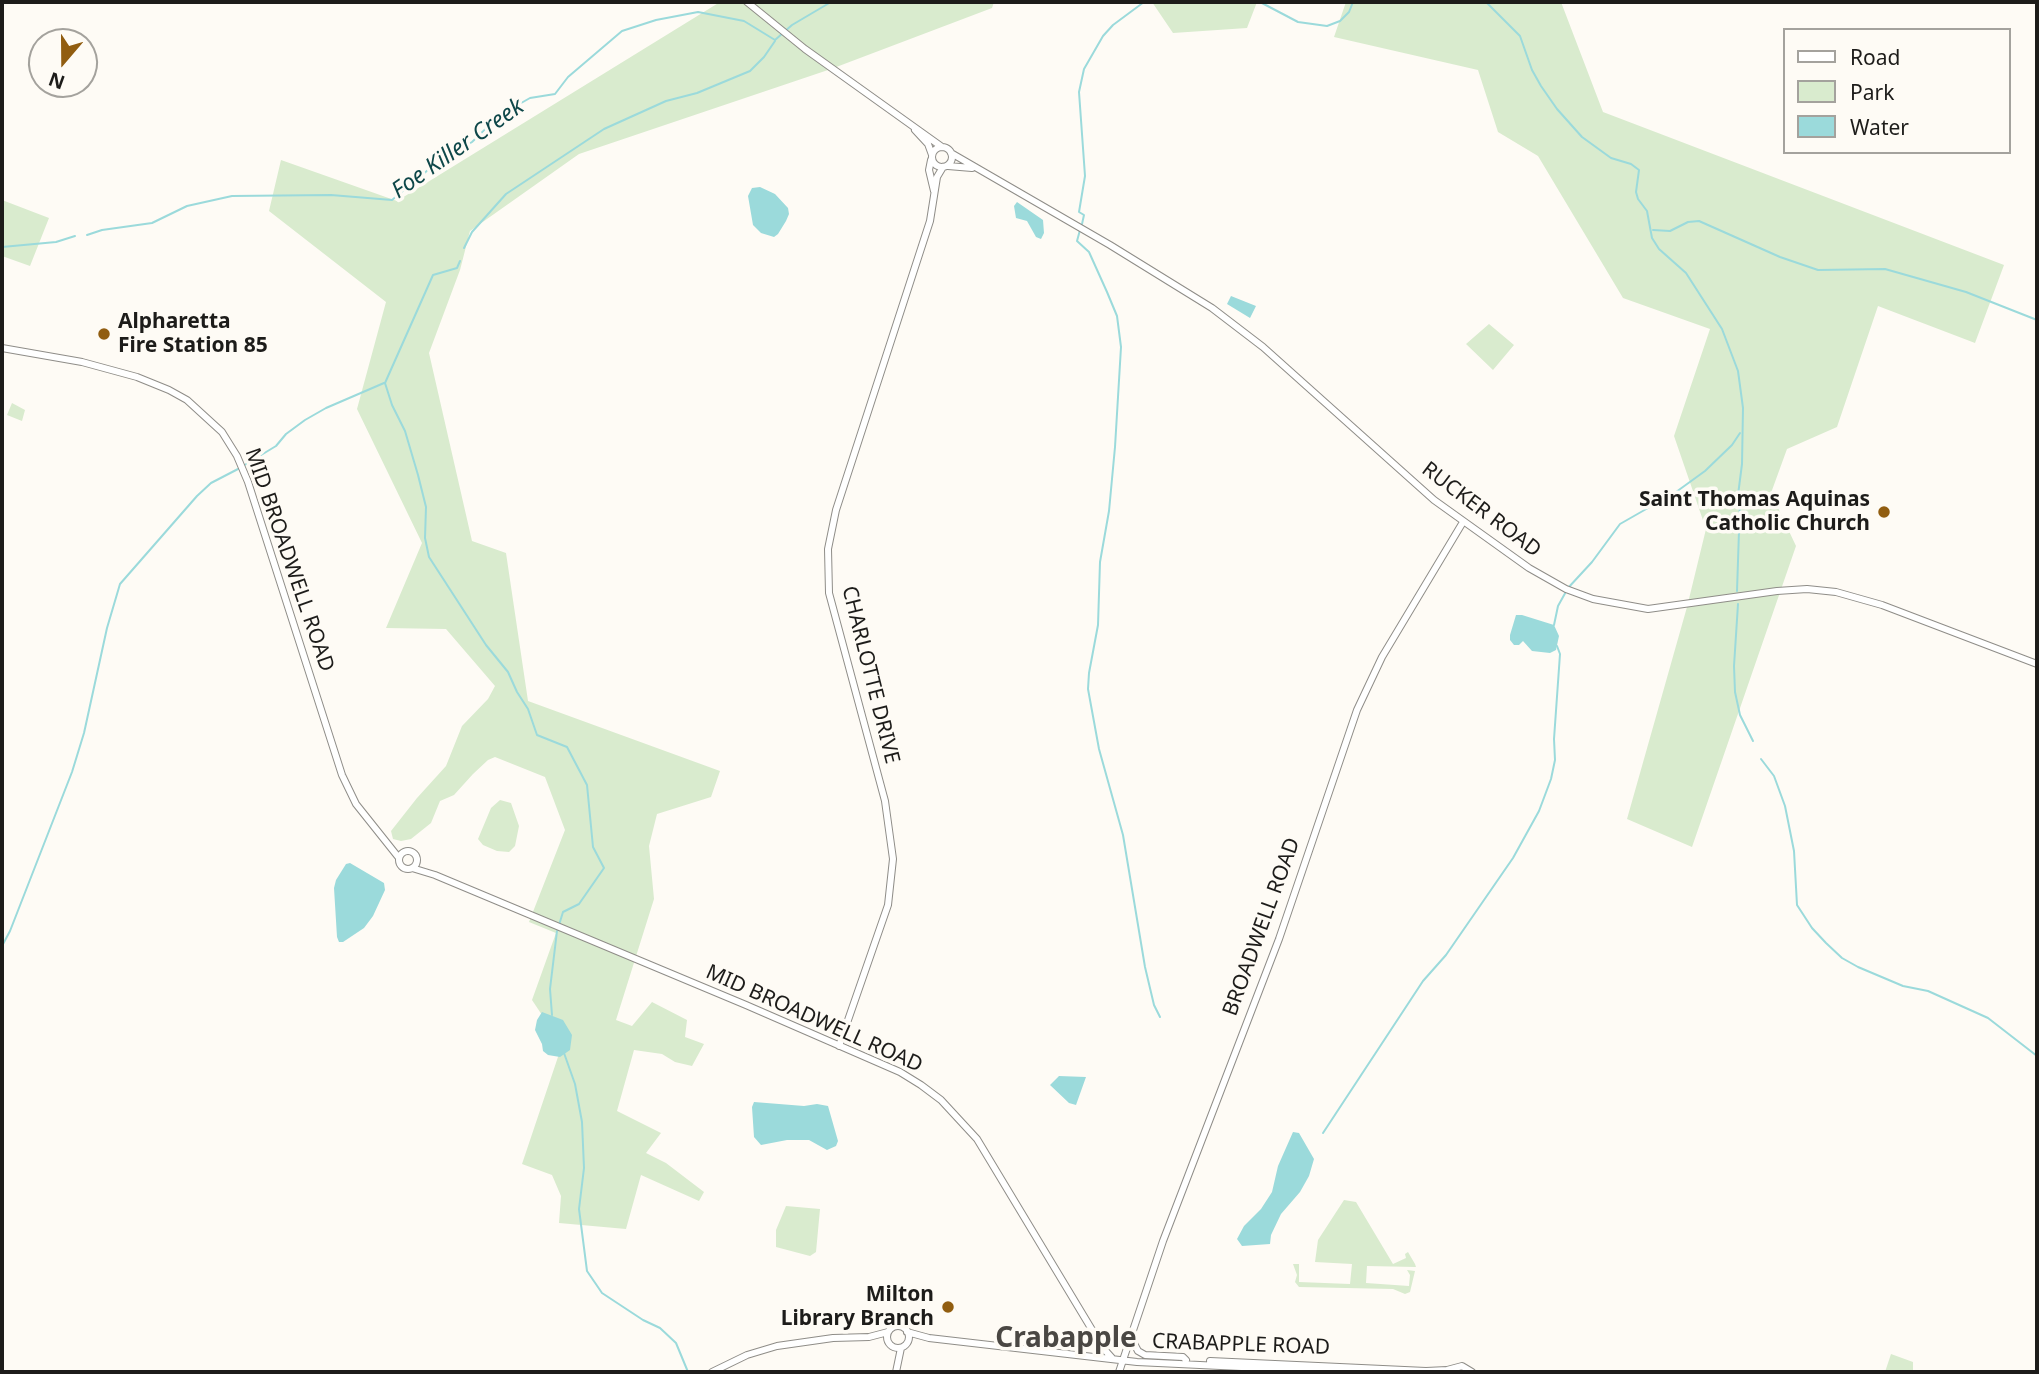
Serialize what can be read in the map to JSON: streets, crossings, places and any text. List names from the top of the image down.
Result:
{
  "streets": {
    "street": [
      "RUCKER ROAD",
      "MID BROADWELL ROAD",
      "CHARLOTTE DRIVE",
      "BROADWELL ROAD",
      "CRABAPPLE ROAD"
    ]
  },
  "crossings": [
    ["RUCKER ROAD", "CHARLOTTE DRIVE"],
    ["RUCKER ROAD", "BROADWELL ROAD"],
    ["MID BROADWELL ROAD", "CHARLOTTE DRIVE"],
    ["BROADWELL ROAD", "CRABAPPLE ROAD"]
  ],
  "districts": ["Crabapple"],
  "water": ["Foe Killer Creek"],
  "places": ["Alpharetta Fire Station 85", "Saint Thomas Aquinas Catholic Church", "Milton Library Branch"],
  "legend": ["Road", "Park", "Water"],
  "north": "bottom"
}
